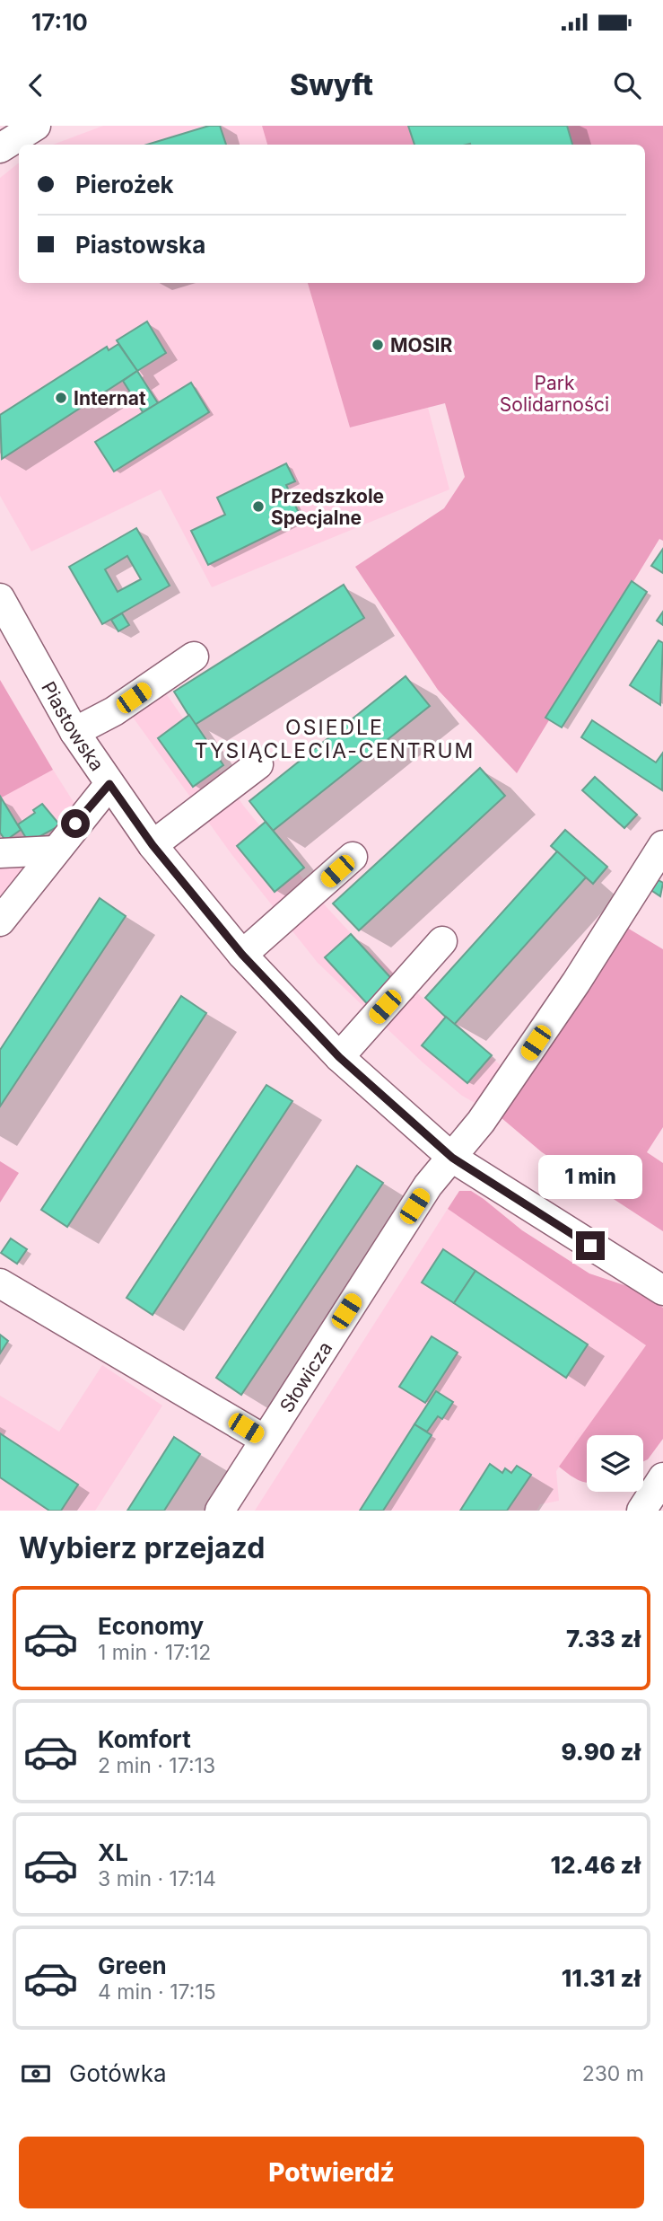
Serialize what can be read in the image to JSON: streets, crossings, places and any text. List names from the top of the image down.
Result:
{
  "streets": {
    "street": ["Piastowska", "Słowicza"]
  },
  "crossings": [
    ["Piastowska", "Słowicza"]
  ],
  "districts": ["OSIEDLE TYSIĄCLECIA-CENTRUM"],
  "parks": ["Park Solidarności"],
  "places": ["MOSIR", "Internat", "Przedszkole Specjalne"],
  "page": {
    "status": "17:10",
    "header": "Swyft",
    "banner": ["Pierożek", "Piastowska"],
    "bubble": "1 min",
    "heading": "Wybierz przejazd",
    "list": [
      {
        "name": "Economy",
        "note": "1 min · 17:12",
        "value": "7.33 zł"
      },
      {
        "name": "Komfort",
        "note": "2 min · 17:13",
        "value": "9.90 zł"
      },
      {
        "name": "XL",
        "note": "3 min · 17:14",
        "value": "12.46 zł"
      },
      {
        "name": "Green",
        "note": "4 min · 17:15",
        "value": "11.31 zł"
      }
    ],
    "pay": ["Gotówka", "230 m"],
    "buttons": "Potwierdź"
  }
}
